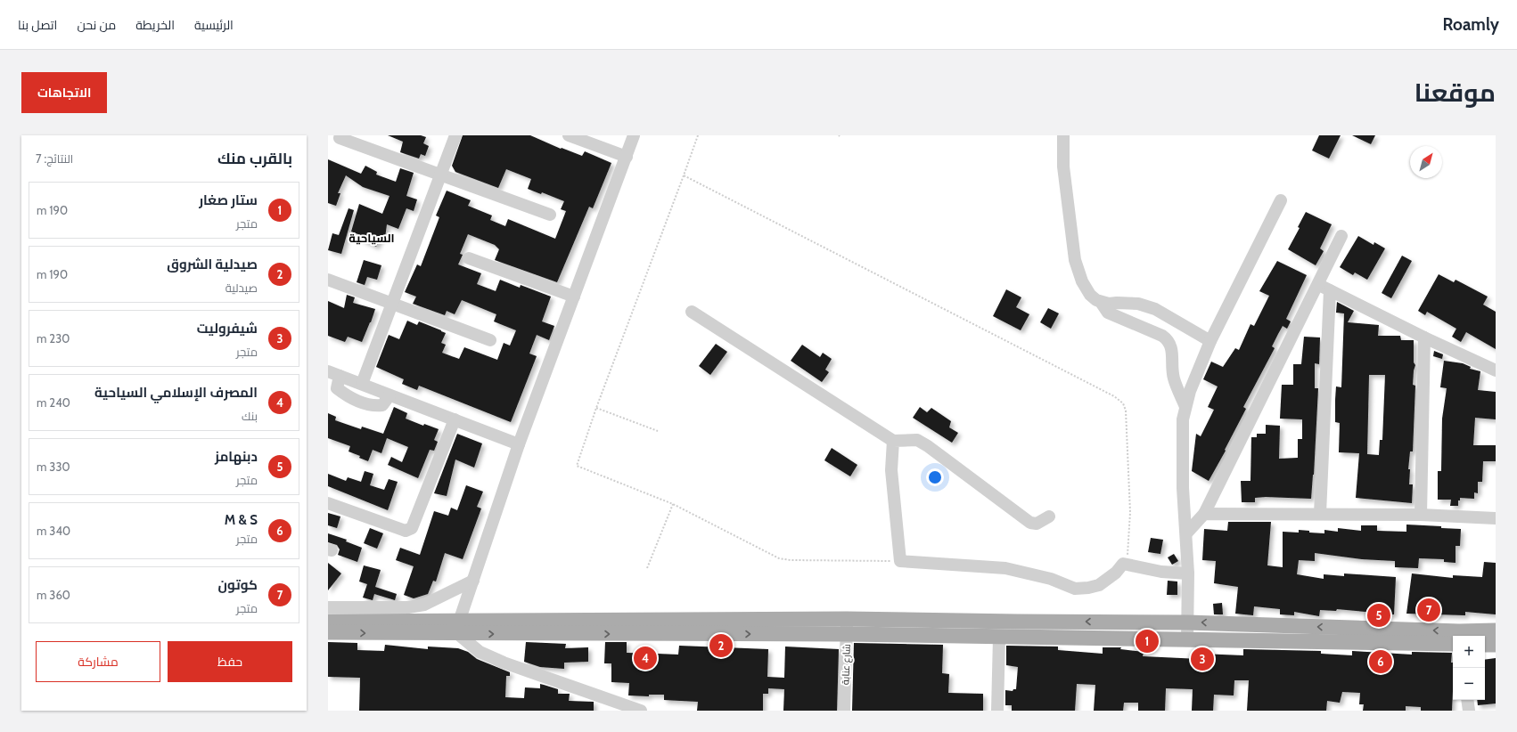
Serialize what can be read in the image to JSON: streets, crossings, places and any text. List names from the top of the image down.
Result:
{
  "streets": {
    "street": ["شارع عنابة"]
  },
  "districts": ["السياحية"],
  "north": "top right",
  "page": {
    "header": "Roamly",
    "nav": [
      "الرئيسية",
      "الخريطة",
      "من نحن",
      "اتصل بنا"
    ],
    "title": "موقعنا",
    "buttons": [
      "الاتجاهات",
      ["حفظ", "مشاركة"]
    ],
    "heading": ["بالقرب منك", "النتائج: 7"],
    "list": [
      {
        "mark": "1",
        "name": "ستار صغار",
        "note": "متجر",
        "value": "190 m"
      },
      {
        "mark": "2",
        "name": "صيدلية الشروق",
        "note": "صيدلية",
        "value": "190 m"
      },
      {
        "mark": "3",
        "name": "شيفروليت",
        "note": "متجر",
        "value": "230 m"
      },
      {
        "mark": "4",
        "name": "المصرف الإسلامي السياحية",
        "note": "بنك",
        "value": "240 m"
      },
      {
        "mark": "5",
        "name": "دبنهامز",
        "note": "متجر",
        "value": "330 m"
      },
      {
        "mark": "6",
        "name": "M & S",
        "note": "متجر",
        "value": "340 m"
      },
      {
        "mark": "7",
        "name": "كوتون",
        "note": "متجر",
        "value": "360 m"
      }
    ],
    "pins": [
      "7",
      "5",
      "1",
      "2",
      "4",
      "3",
      "6"
    ],
    "map_buttons": ["+", "−"]
  }
}
